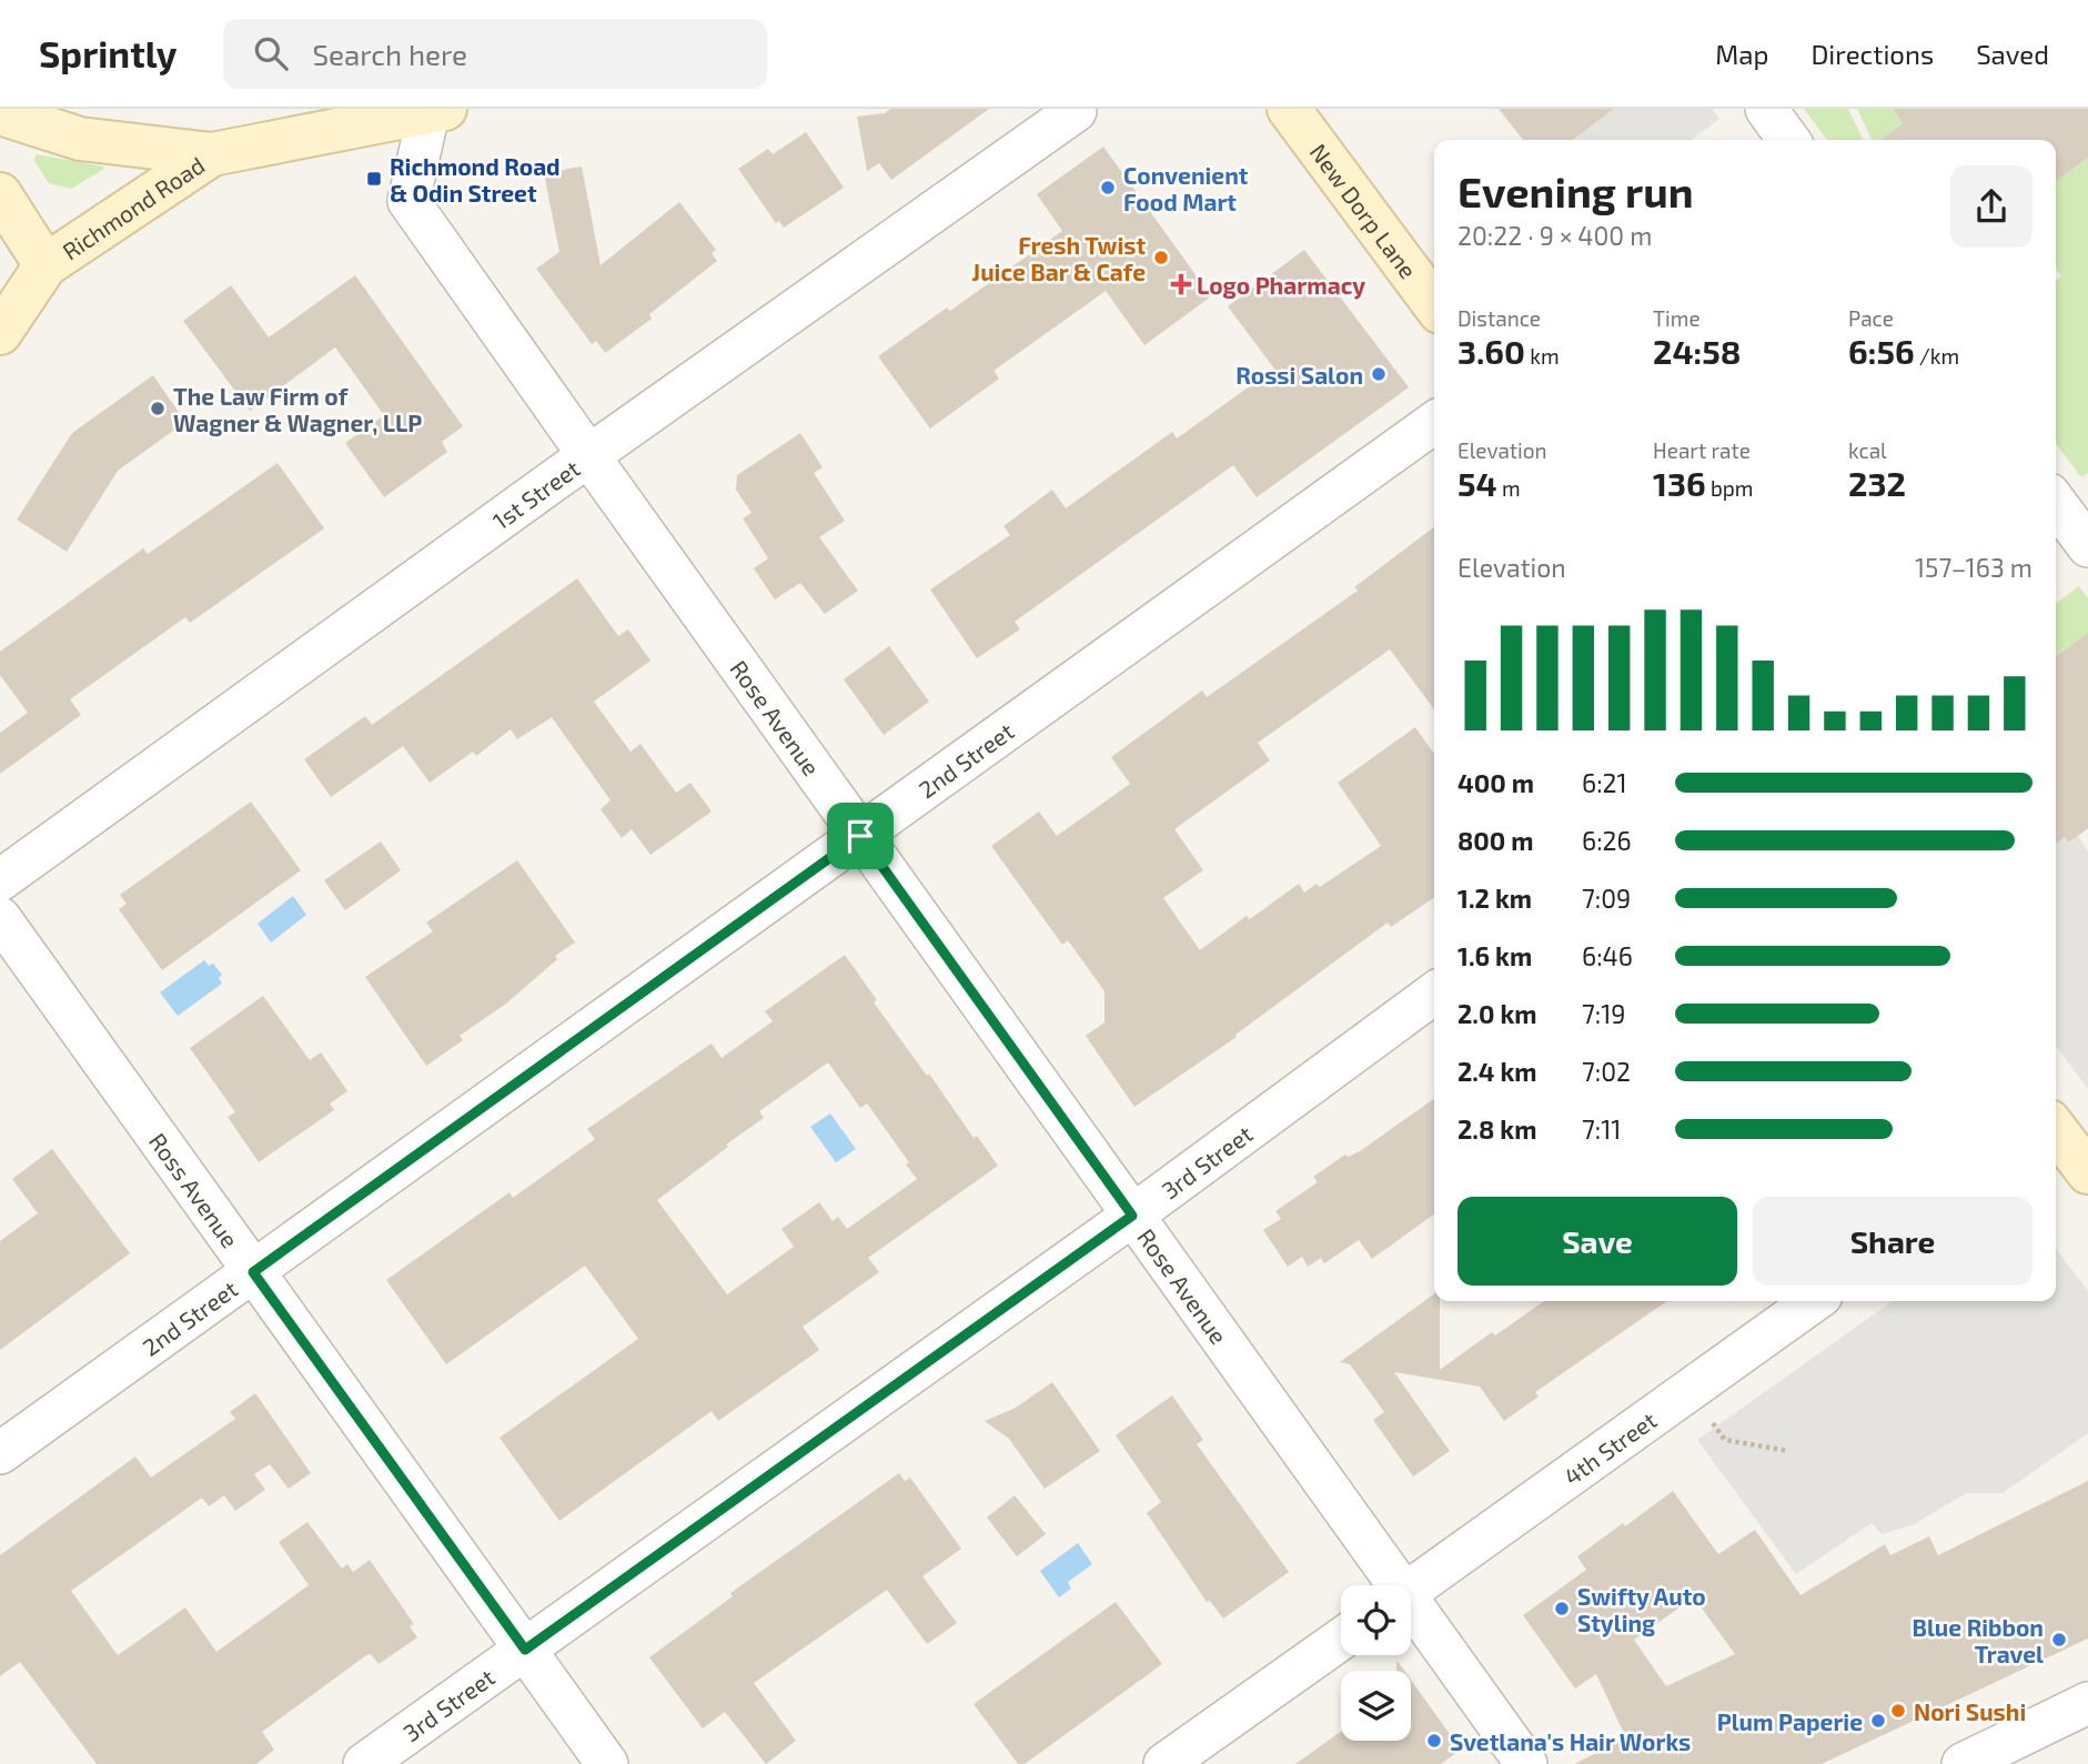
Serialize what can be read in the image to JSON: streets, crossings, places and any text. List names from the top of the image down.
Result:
{
  "streets": {
    "street": [
      "Richmond Road",
      "New Dorp Lane",
      "1st Street",
      "Rose Avenue",
      "2nd Street",
      "3rd Street",
      "Ross Avenue",
      "4th Street"
    ]
  },
  "crossings": [
    ["Richmond Road", "Rose Avenue"],
    ["1st Street", "Rose Avenue"],
    ["Rose Avenue", "2nd Street"],
    ["Rose Avenue", "3rd Street"],
    ["2nd Street", "Ross Avenue"],
    ["3rd Street", "Ross Avenue"]
  ],
  "places": {
    "transit": ["Richmond Road & Odin Street"],
    "other": [
      "Convenient Food Mart",
      "Fresh Twist Juice Bar & Cafe",
      "Rossi Salon",
      "The Law Firm of Wagner & Wagner, LLP",
      "Swifty Auto Styling",
      "Blue Ribbon Travel",
      "Nori Sushi",
      "Plum Paperie",
      "Svetlana's Hair Works"
    ],
    "health": ["Logo Pharmacy"]
  },
  "page": {
    "header": "Sprintly",
    "search": "Search here",
    "nav": ["Map", "Directions", "Saved"],
    "heading": ["Evening run", "20:22 · 9 × 400 m"],
    "stats": [
      ["Distance", "3.60 km"],
      ["Time", "24:58"],
      ["Pace", "6:56 /km"],
      ["Elevation", "54 m"],
      ["Heart rate", "136 bpm"],
      ["kcal", "232"]
    ],
    "chart": ["Elevation", "157–163 m"],
    "list": [
      {
        "name": "400 m",
        "note": "6:21"
      },
      {
        "name": "800 m",
        "note": "6:26"
      },
      {
        "name": "1.2 km",
        "note": "7:09"
      },
      {
        "name": "1.6 km",
        "note": "6:46"
      },
      {
        "name": "2.0 km",
        "note": "7:19"
      },
      {
        "name": "2.4 km",
        "note": "7:02"
      },
      {
        "name": "2.8 km",
        "note": "7:11"
      }
    ],
    "buttons": ["Save", "Share"]
  }
}
